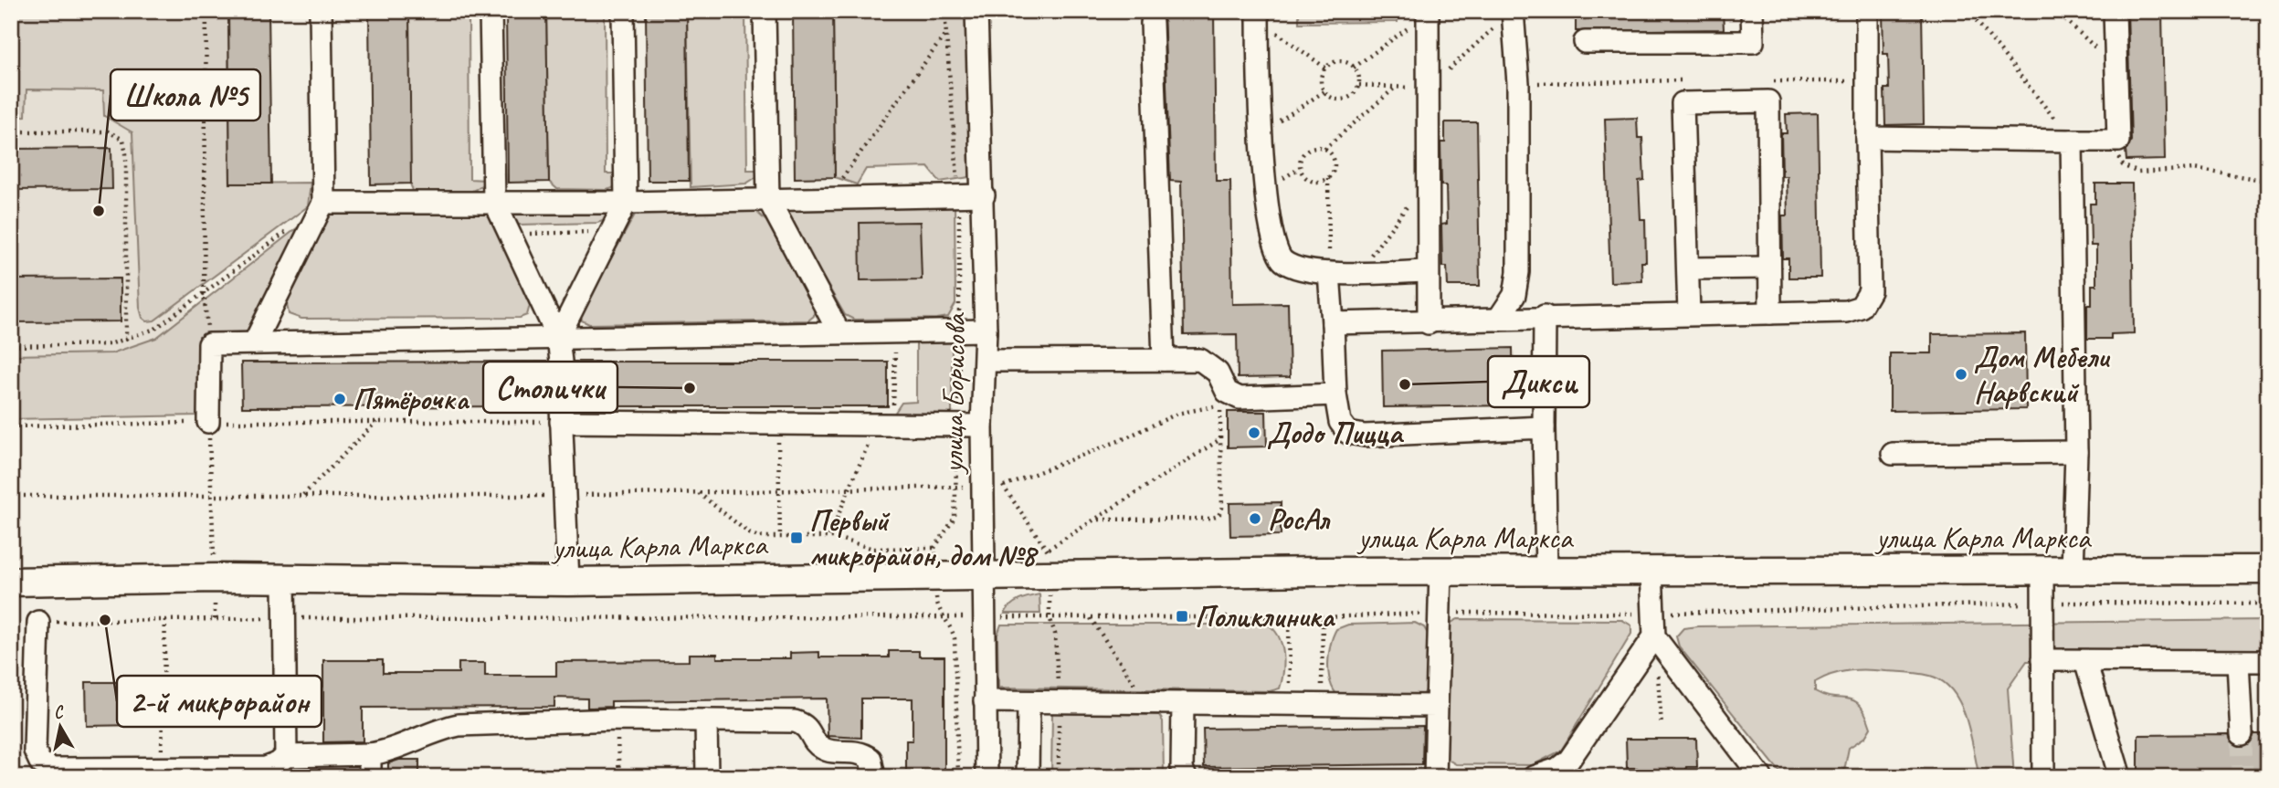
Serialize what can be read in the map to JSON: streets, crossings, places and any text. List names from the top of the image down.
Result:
{
  "streets": {
    "main road": ["улица Карла Маркса"],
    "street": ["улица Борисова"]
  },
  "crossings": [
    ["улица Борисова", "улица Карла Маркса"]
  ],
  "places": {
    "other": [
      "Школа №5",
      "Дом Мебели Нарвский",
      "Дикси",
      "Столички",
      "Пятёрочка",
      "Додо Пицца",
      "РосАл",
      "2-й микрорайон"
    ],
    "transit": ["Первый микрорайон, дом №8", "Поликлиника"]
  },
  "north": "top"
}
